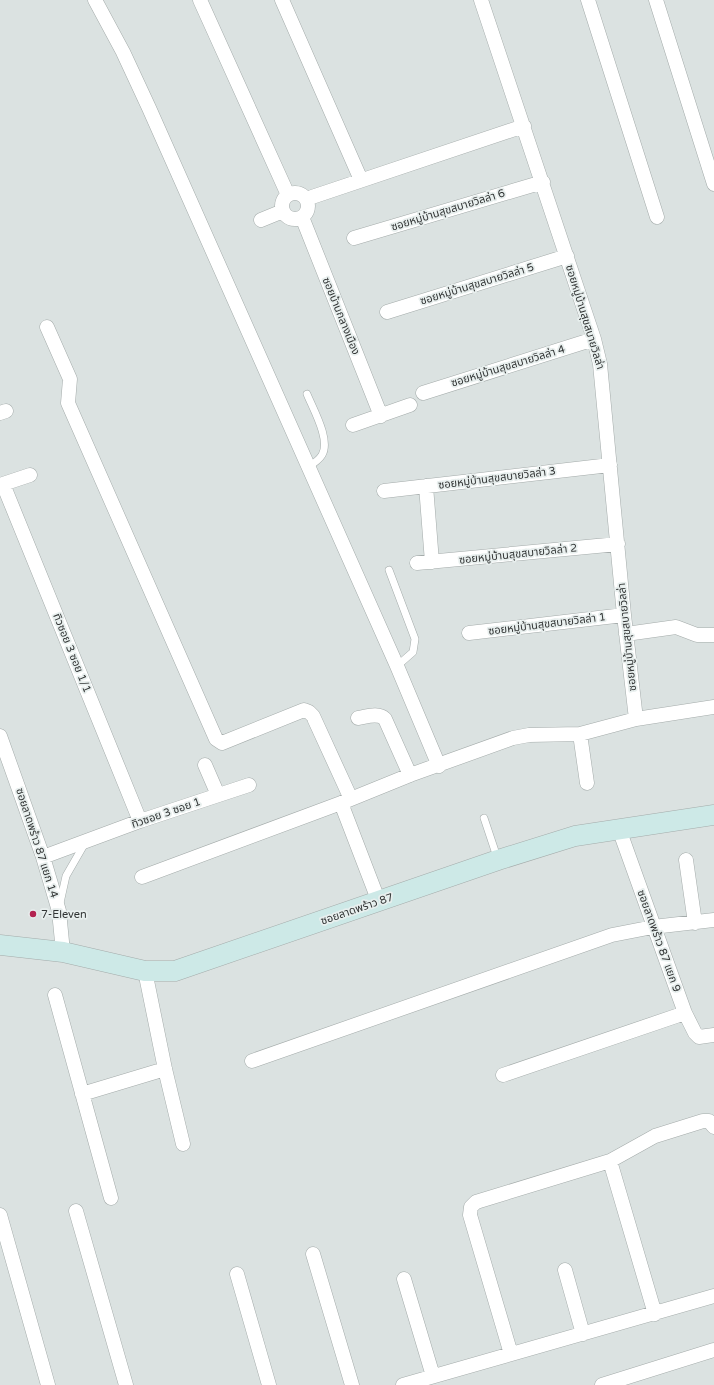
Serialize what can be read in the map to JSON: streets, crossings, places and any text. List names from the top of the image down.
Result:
{
  "streets": {
    "street": [
      "ซอยหมู่บ้านสุขสบายวิลล่า 6",
      "ซอยหมู่บ้านสุขสบายวิลล่า 5",
      "ซอยบ้านกลางเมือง",
      "ซอยหมู่บ้านสุขสบายวิลล่า",
      "ซอยหมู่บ้านสุขสบายวิลล่า 4",
      "ซอยหมู่บ้านสุขสบายวิลล่า 3",
      "ซอยหมู่บ้านสุขสบายวิลล่า 2",
      "ซอยหมู่บ้านสุขสบายวิลล่า 1",
      "ทิวซอย 3 ซอย 1/1",
      "ทิวซอย 3 ซอย 1",
      "ซอยลาดพร้าว 87 แยก 14",
      "ซอยลาดพร้าว 87",
      "ซอยลาดพร้าว 87 แยก 9"
    ]
  },
  "crossings": [
    ["ซอยหมู่บ้านสุขสบายวิลล่า 6", "ซอยหมู่บ้านสุขสบายวิลล่า"],
    ["ซอยหมู่บ้านสุขสบายวิลล่า 5", "ซอยหมู่บ้านสุขสบายวิลล่า"],
    ["ซอยหมู่บ้านสุขสบายวิลล่า", "ซอยหมู่บ้านสุขสบายวิลล่า 4"],
    ["ซอยหมู่บ้านสุขสบายวิลล่า", "ซอยหมู่บ้านสุขสบายวิลล่า 3"],
    ["ซอยหมู่บ้านสุขสบายวิลล่า", "ซอยหมู่บ้านสุขสบายวิลล่า 2"],
    ["ซอยหมู่บ้านสุขสบายวิลล่า", "ซอยหมู่บ้านสุขสบายวิลล่า 1"],
    ["ทิวซอย 3 ซอย 1/1", "ทิวซอย 3 ซอย 1"],
    ["ทิวซอย 3 ซอย 1", "ซอยลาดพร้าว 87 แยก 14"],
    ["ซอยลาดพร้าว 87 แยก 14", "ซอยลาดพร้าว 87"],
    ["ซอยลาดพร้าว 87", "ซอยลาดพร้าว 87 แยก 9"]
  ],
  "places": ["7-Eleven"]
}
